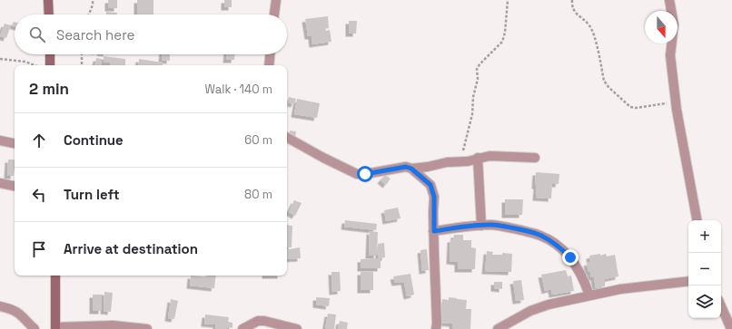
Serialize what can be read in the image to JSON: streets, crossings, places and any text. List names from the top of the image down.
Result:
{
  "north": "bottom",
  "page": {
    "search": "Search here",
    "heading": ["2 min", "Walk · 140 m"],
    "list": [
      ["Continue", "60 m"],
      ["Turn left", "80 m"],
      "Arrive at destination"
    ],
    "map_buttons": ["+", "−"]
  }
}
